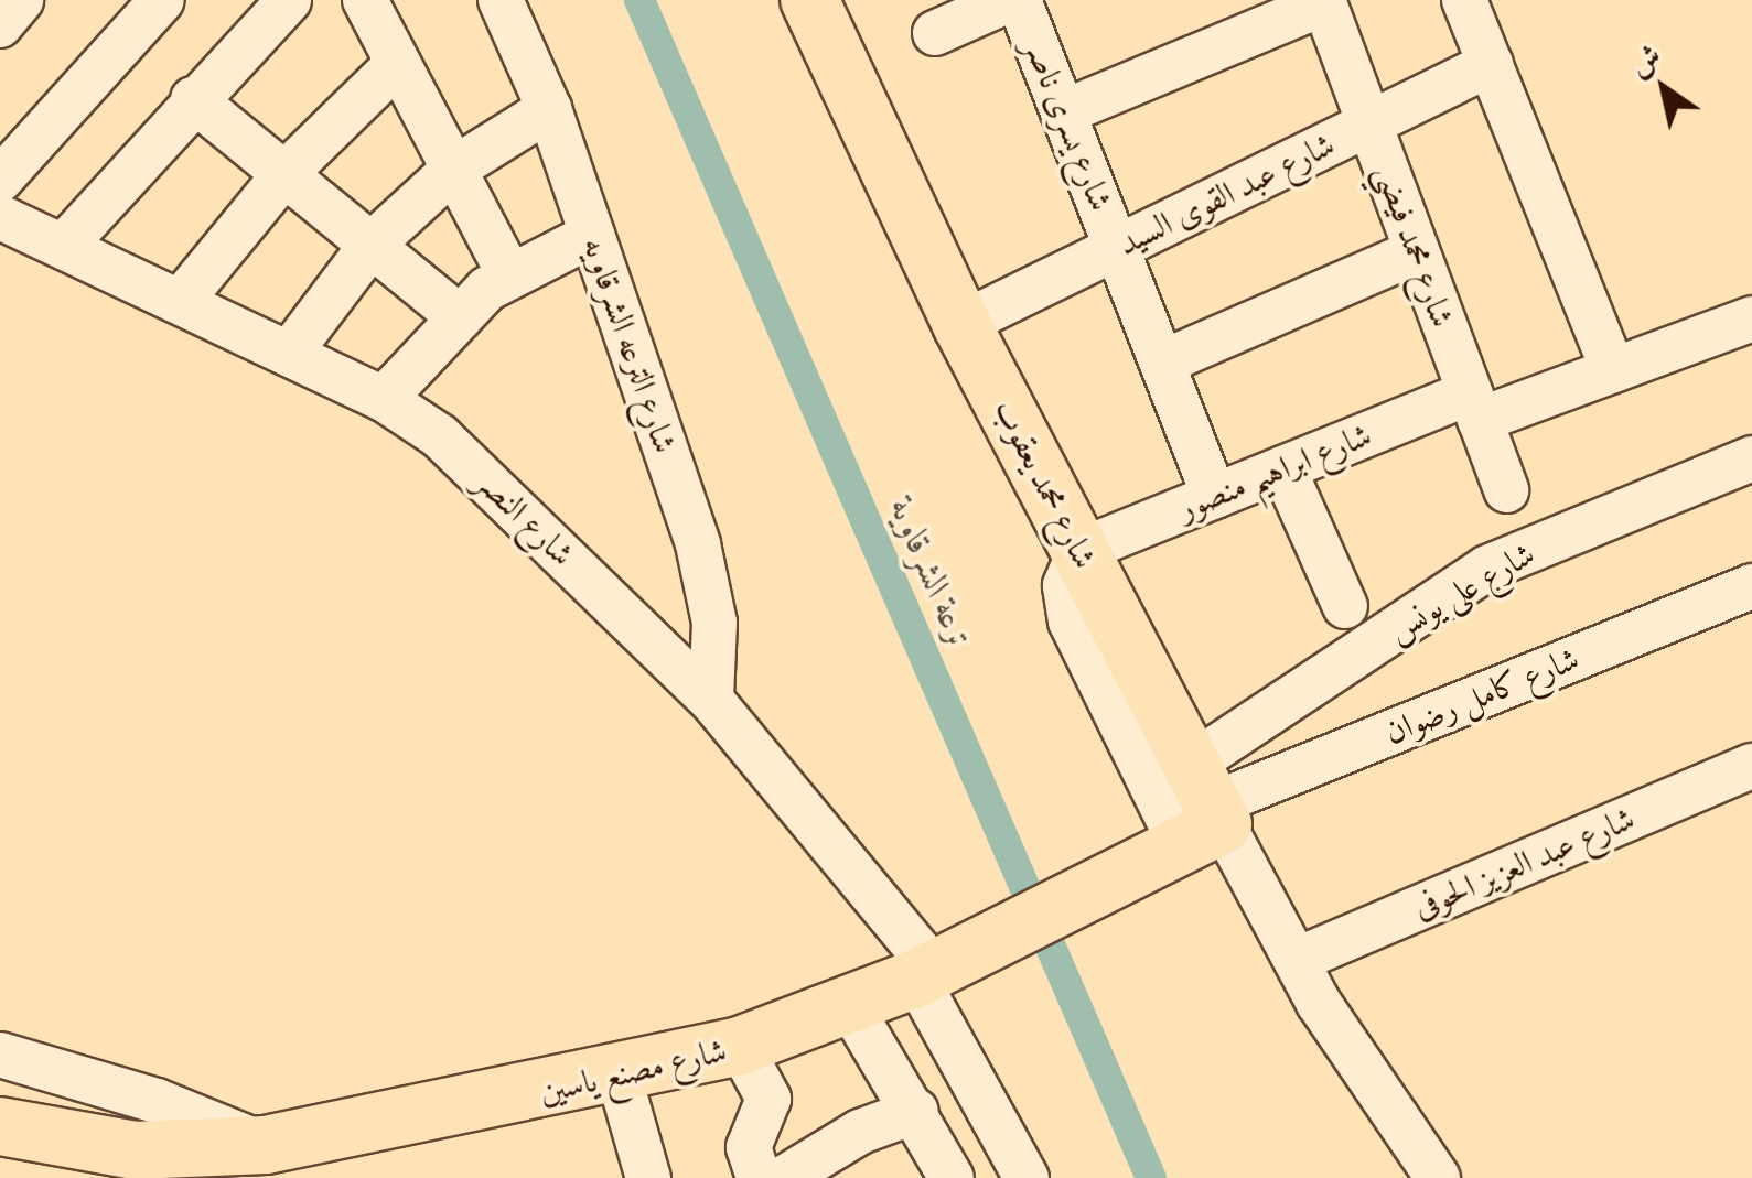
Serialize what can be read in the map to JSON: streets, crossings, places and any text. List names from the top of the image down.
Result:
{
  "streets": {
    "main road": ["شارع محمد يعقوب", "شارع مصنع ياسين"],
    "street": [
      "شارع يسرى ناصر",
      "شارع عبد القوى السيد",
      "شارع محمد فيضي",
      "شارع الترعه الشرقاويه",
      "شارع ابراهيم منصور",
      "شارع النصر",
      "شارع على يونس",
      "شارع كامل رضوان",
      "شارع عبد العزيز الحوفى"
    ]
  },
  "crossings": [
    ["شارع يسرى ناصر", "شارع عبد القوى السيد"],
    ["شارع يسرى ناصر", "شارع ابراهيم منصور"],
    ["شارع عبد القوى السيد", "شارع محمد فيضي"],
    ["شارع عبد القوى السيد", "شارع محمد يعقوب"],
    ["شارع محمد فيضي", "شارع ابراهيم منصور"],
    ["شارع الترعه الشرقاويه", "شارع النصر"],
    ["شارع ابراهيم منصور", "شارع محمد يعقوب"],
    ["شارع محمد يعقوب", "شارع على يونس"],
    ["شارع محمد يعقوب", "شارع كامل رضوان"],
    ["شارع محمد يعقوب", "شارع عبد العزيز الحوفى"],
    ["شارع محمد يعقوب", "شارع مصنع ياسين"],
    ["شارع النصر", "شارع مصنع ياسين"],
    ["شارع على يونس", "شارع كامل رضوان"],
    ["شارع على يونس", "شارع مصنع ياسين"],
    ["شارع كامل رضوان", "شارع مصنع ياسين"]
  ],
  "water": ["ترعة الشرقاوية"],
  "north": "top left"
}
